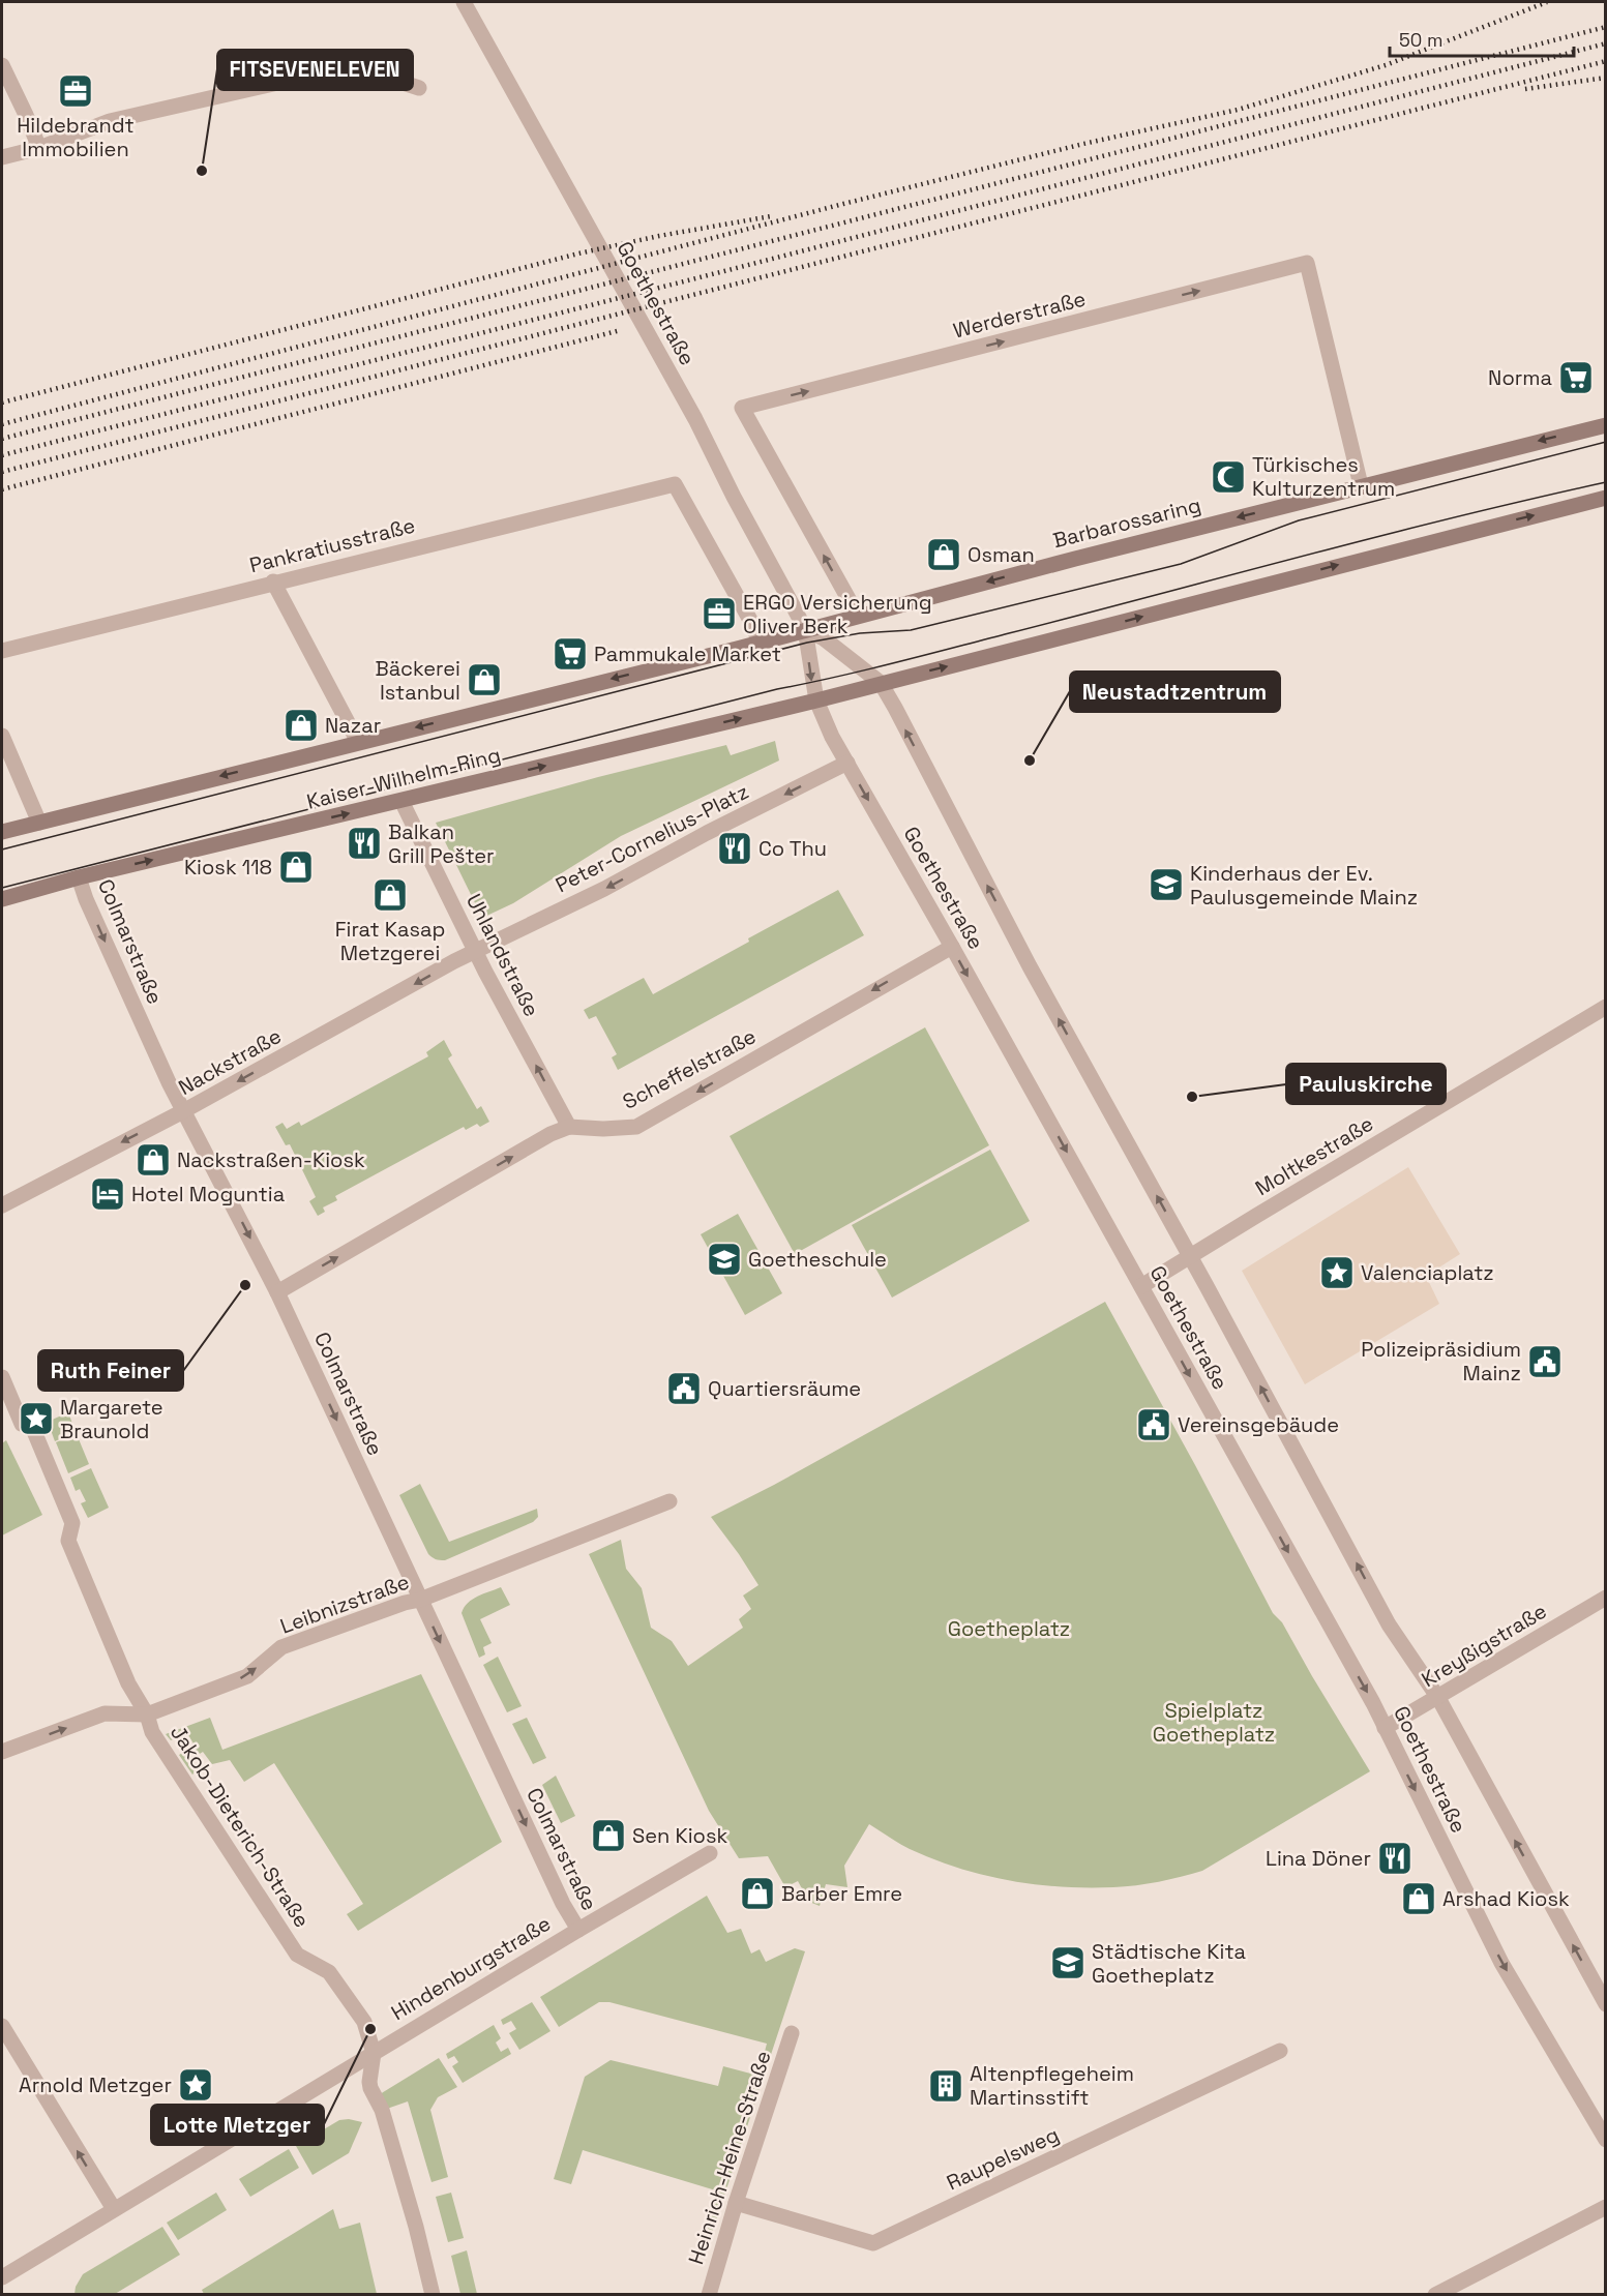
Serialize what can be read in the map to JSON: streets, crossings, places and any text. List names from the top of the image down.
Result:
{
  "streets": {
    "street": [
      "Goethestraße",
      "Werderstraße",
      "Barbarossaring",
      "Pankratiusstraße",
      "Kaiser-Wilhelm-Ring",
      "Peter-Cornelius-Platz",
      "Colmarstraße",
      "Uhlandstraße",
      "Nackstraße",
      "Scheffelstraße",
      "Moltkestraße",
      "Leibnizstraße",
      "Kreyßigstraße",
      "Jakob-Dieterich-Straße",
      "Hindenburgstraße",
      "Heinrich-Heine-Straße",
      "Raupelsweg"
    ]
  },
  "crossings": [
    ["Goethestraße", "Barbarossaring"],
    ["Goethestraße", "Kaiser-Wilhelm-Ring"],
    ["Goethestraße", "Peter-Cornelius-Platz"],
    ["Goethestraße", "Scheffelstraße"],
    ["Goethestraße", "Moltkestraße"],
    ["Goethestraße", "Kreyßigstraße"],
    ["Werderstraße", "Barbarossaring"],
    ["Kaiser-Wilhelm-Ring", "Colmarstraße"],
    ["Kaiser-Wilhelm-Ring", "Uhlandstraße"],
    ["Peter-Cornelius-Platz", "Uhlandstraße"],
    ["Peter-Cornelius-Platz", "Nackstraße"],
    ["Colmarstraße", "Nackstraße"],
    ["Colmarstraße", "Scheffelstraße"],
    ["Colmarstraße", "Leibnizstraße"],
    ["Colmarstraße", "Hindenburgstraße"],
    ["Uhlandstraße", "Nackstraße"],
    ["Uhlandstraße", "Scheffelstraße"],
    ["Leibnizstraße", "Jakob-Dieterich-Straße"],
    ["Jakob-Dieterich-Straße", "Hindenburgstraße"],
    ["Heinrich-Heine-Straße", "Raupelsweg"]
  ],
  "one_way": [
    "Peter-Cornelius-Platz",
    "Colmarstraße",
    "Uhlandstraße",
    "Nackstraße",
    "Leibnizstraße"
  ],
  "parks": ["Goetheplatz", "Spielplatz Goetheplatz"],
  "places": {
    "office": ["Hildebrandt Immobilien", "ERGO Versicherung Oliver Berk"],
    "other": [
      "FITSEVENELEVEN",
      "Neustadtzentrum",
      "Pauluskirche",
      "Ruth Feiner",
      "Lotte Metzger"
    ],
    "supermarket": ["Norma", "Pammukale Market"],
    "mosque": ["Türkisches Kulturzentrum"],
    "shop": [
      "Osman",
      "Bäckerei Istanbul",
      "Nazar",
      "Kiosk 118",
      "Firat Kasap Metzgerei",
      "Nackstraßen-Kiosk",
      "Sen Kiosk",
      "Barber Emre",
      "Arshad Kiosk"
    ],
    "restaurant": ["Balkan Grill Pešter", "Co Thu", "Lina Döner"],
    "school or university": ["Kinderhaus der Ev. Paulusgemeinde Mainz", "Goetheschule", "Städtische Kita Goetheplatz"],
    "hotel": ["Hotel Moguntia"],
    "place": ["Valenciaplatz", "Margarete Braunold", "Arnold Metzger"],
    "public building": ["Polizeipräsidium Mainz", "Quartiersräume", "Vereinsgebäude"],
    "building": ["Altenpflegeheim Martinsstift"]
  },
  "scale_bar": "50 m"
}
